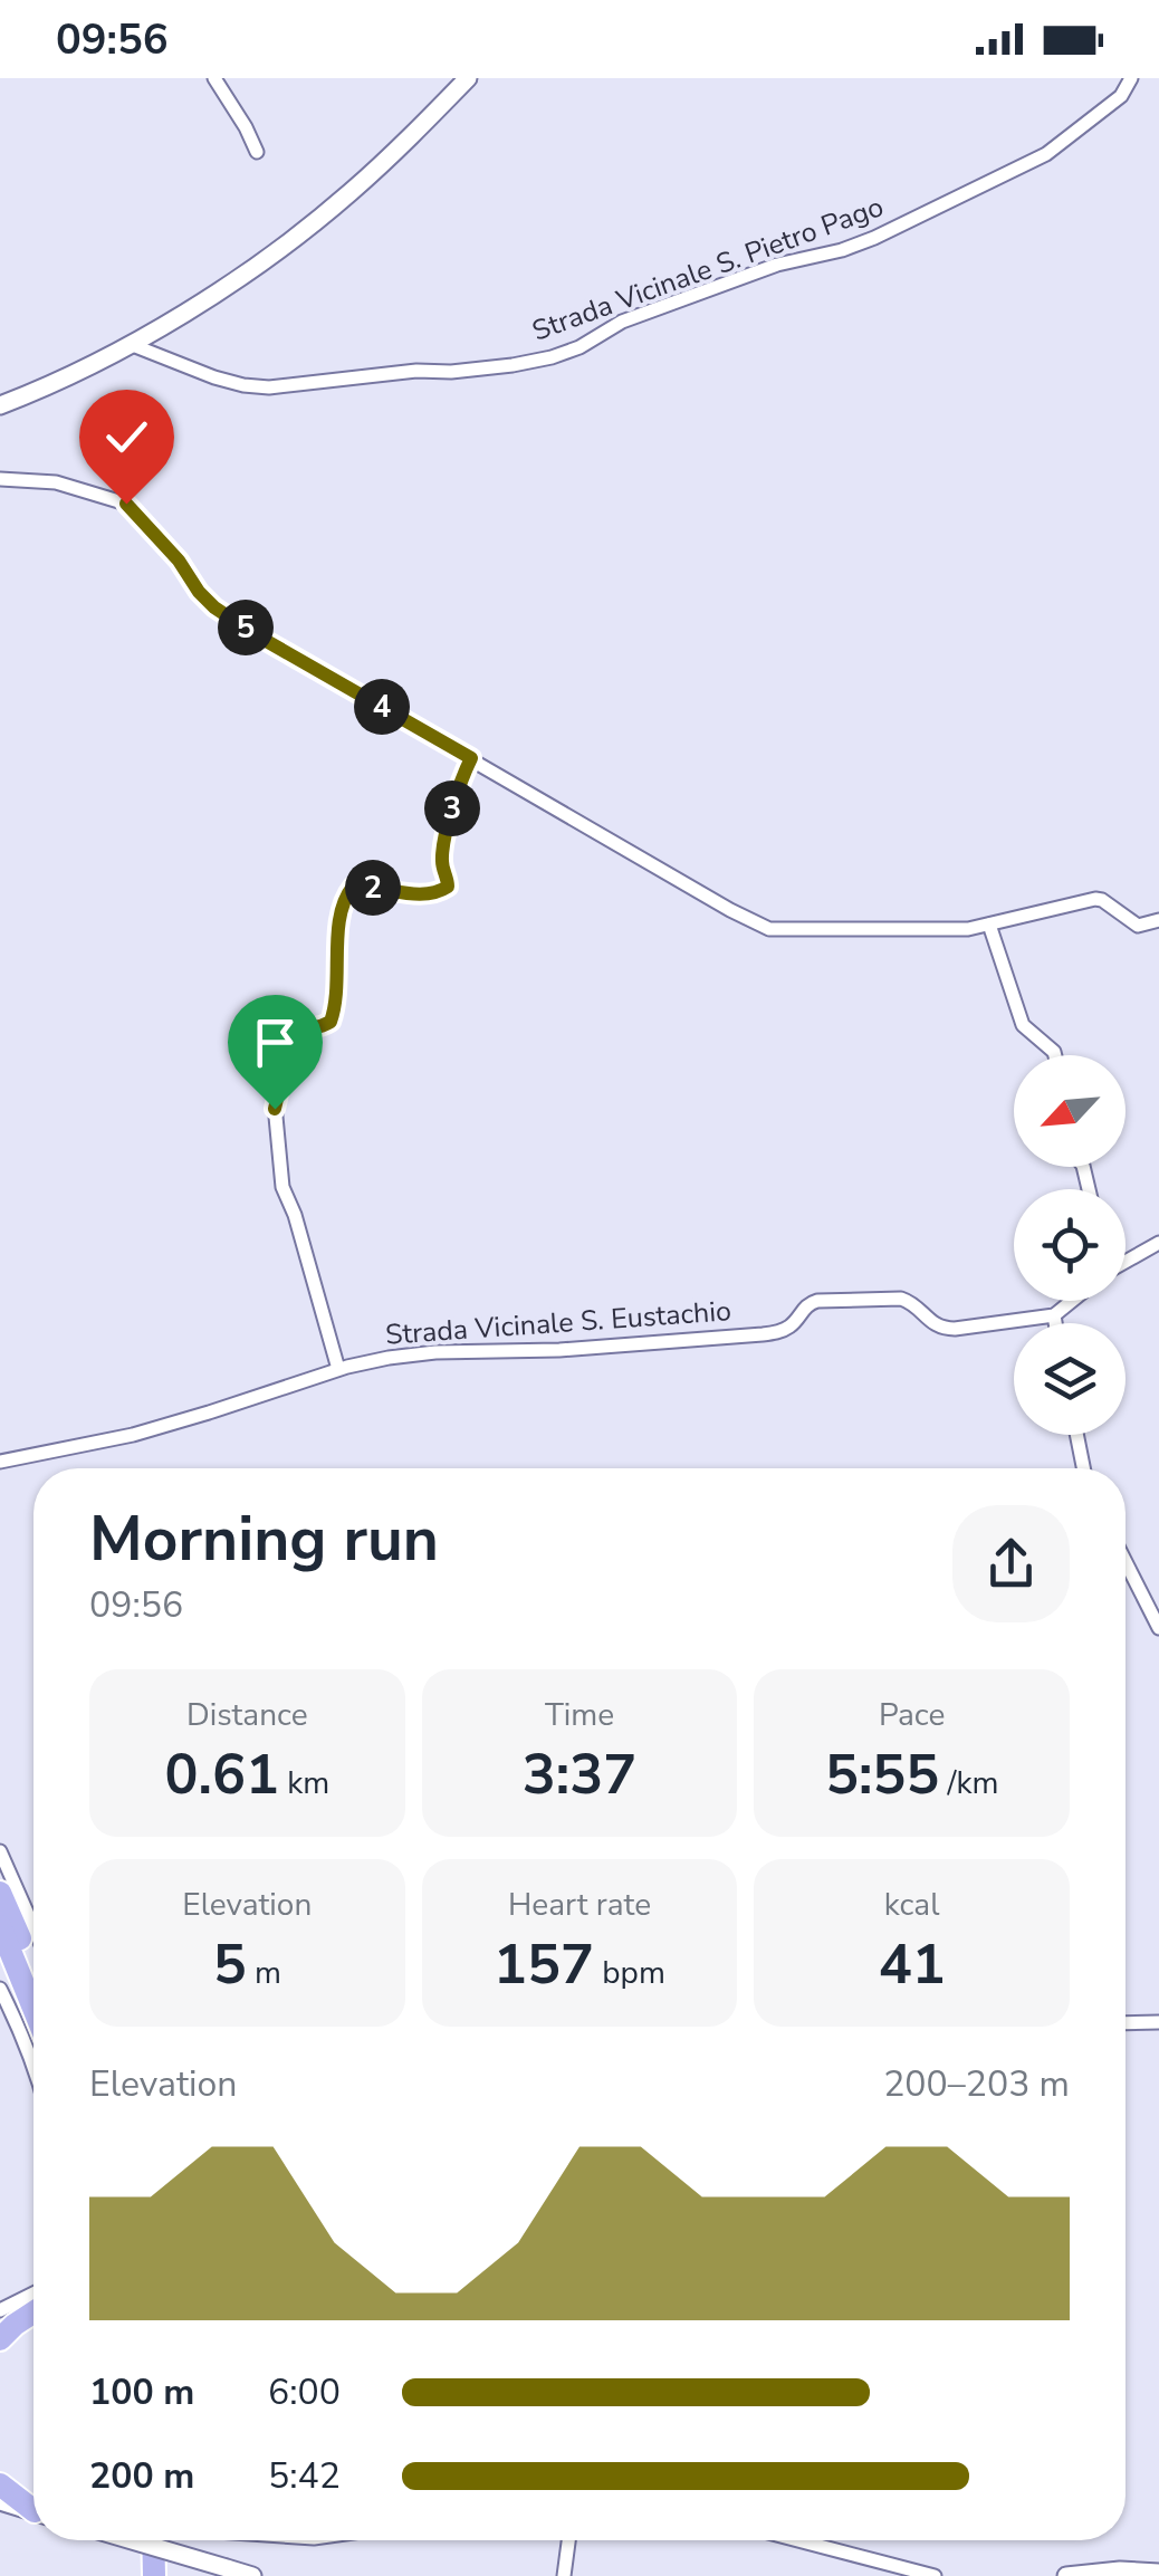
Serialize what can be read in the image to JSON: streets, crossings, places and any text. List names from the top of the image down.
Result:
{
  "streets": {
    "street": ["Strada Vicinale S. Pietro Pago", "Strada Vicinale S. Eustachio"]
  },
  "north": "bottom left",
  "page": {
    "status": "09:56",
    "pins": [
      "5",
      "4",
      "3",
      "2"
    ],
    "heading": ["Morning run", "09:56"],
    "stats": [
      ["Distance", "0.61 km"],
      ["Time", "3:37"],
      ["Pace", "5:55 /km"],
      ["Elevation", "5 m"],
      ["Heart rate", "157 bpm"],
      ["kcal", "41"]
    ],
    "chart": ["Elevation", "200–203 m"],
    "list": [
      {
        "name": "100 m",
        "note": "6:00"
      },
      {
        "name": "200 m",
        "note": "5:42"
      }
    ]
  }
}
